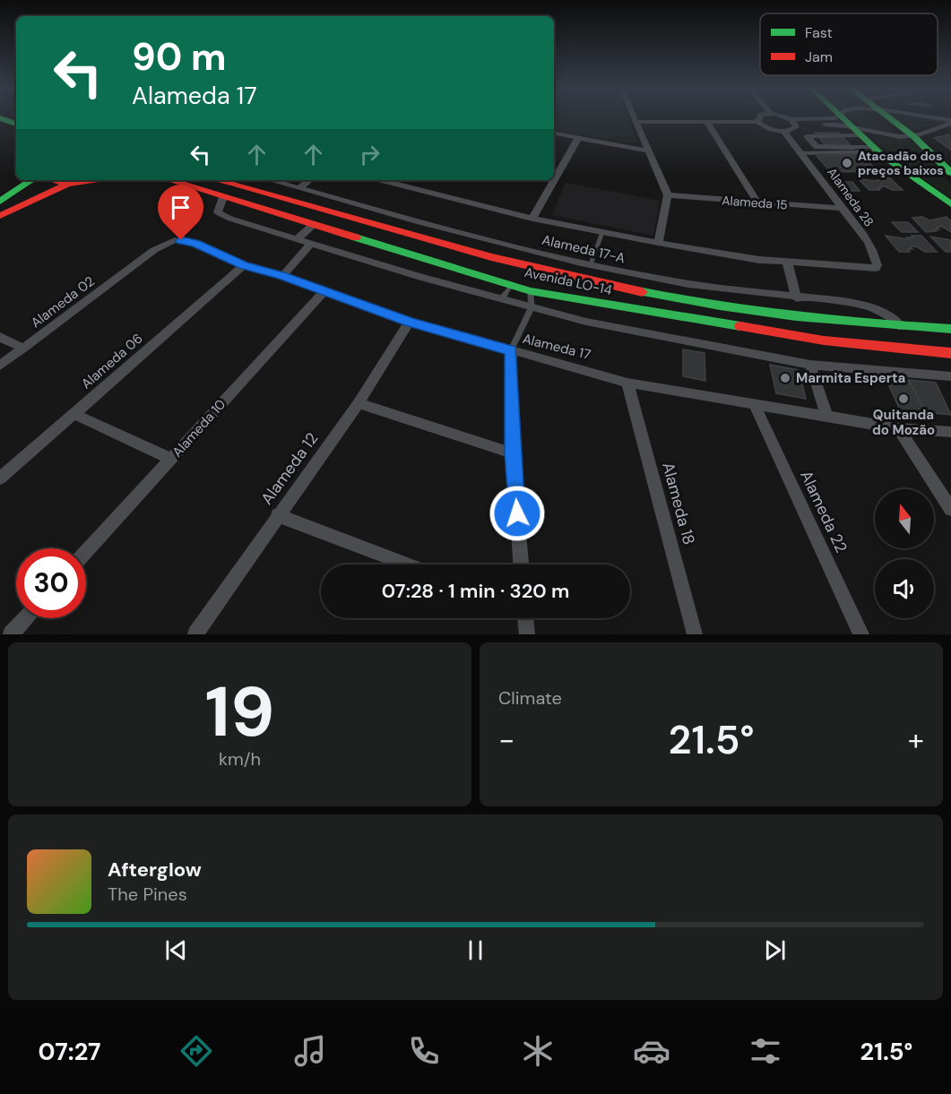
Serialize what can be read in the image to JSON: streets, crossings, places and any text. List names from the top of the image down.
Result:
{
  "streets": {
    "street": [
      "Alameda 28",
      "Alameda 15",
      "Alameda 17-A",
      "Avenida LO-14",
      "Alameda 02",
      "Alameda 17",
      "Alameda 06",
      "Alameda 10",
      "Alameda 12",
      "Alameda 18",
      "Alameda 22"
    ]
  },
  "crossings": [
    ["Alameda 28", "Alameda 15"],
    ["Alameda 17-A", "Avenida LO-14"],
    ["Alameda 02", "Alameda 17"],
    ["Alameda 17", "Alameda 06"],
    ["Alameda 17", "Alameda 10"],
    ["Alameda 17", "Alameda 12"],
    ["Alameda 17", "Alameda 18"],
    ["Alameda 17", "Alameda 22"]
  ],
  "places": ["Atacadão dos preços baixos", "Marmita Esperta", "Quitanda do Mozão"],
  "legend": ["Fast", "Jam"],
  "north": "top",
  "page": {
    "turn": ["90 m", "Alameda 17"],
    "limit": "30",
    "trip": "07:28 · 1 min · 320 m",
    "tile": [
      ["19", "km/h"],
      "Climate"
    ],
    "heat": ["−", "21.5°", "+"],
    "song": ["Afterglow", "The Pines"],
    "tabs": ["07:27", "21.5°"]
  }
}
